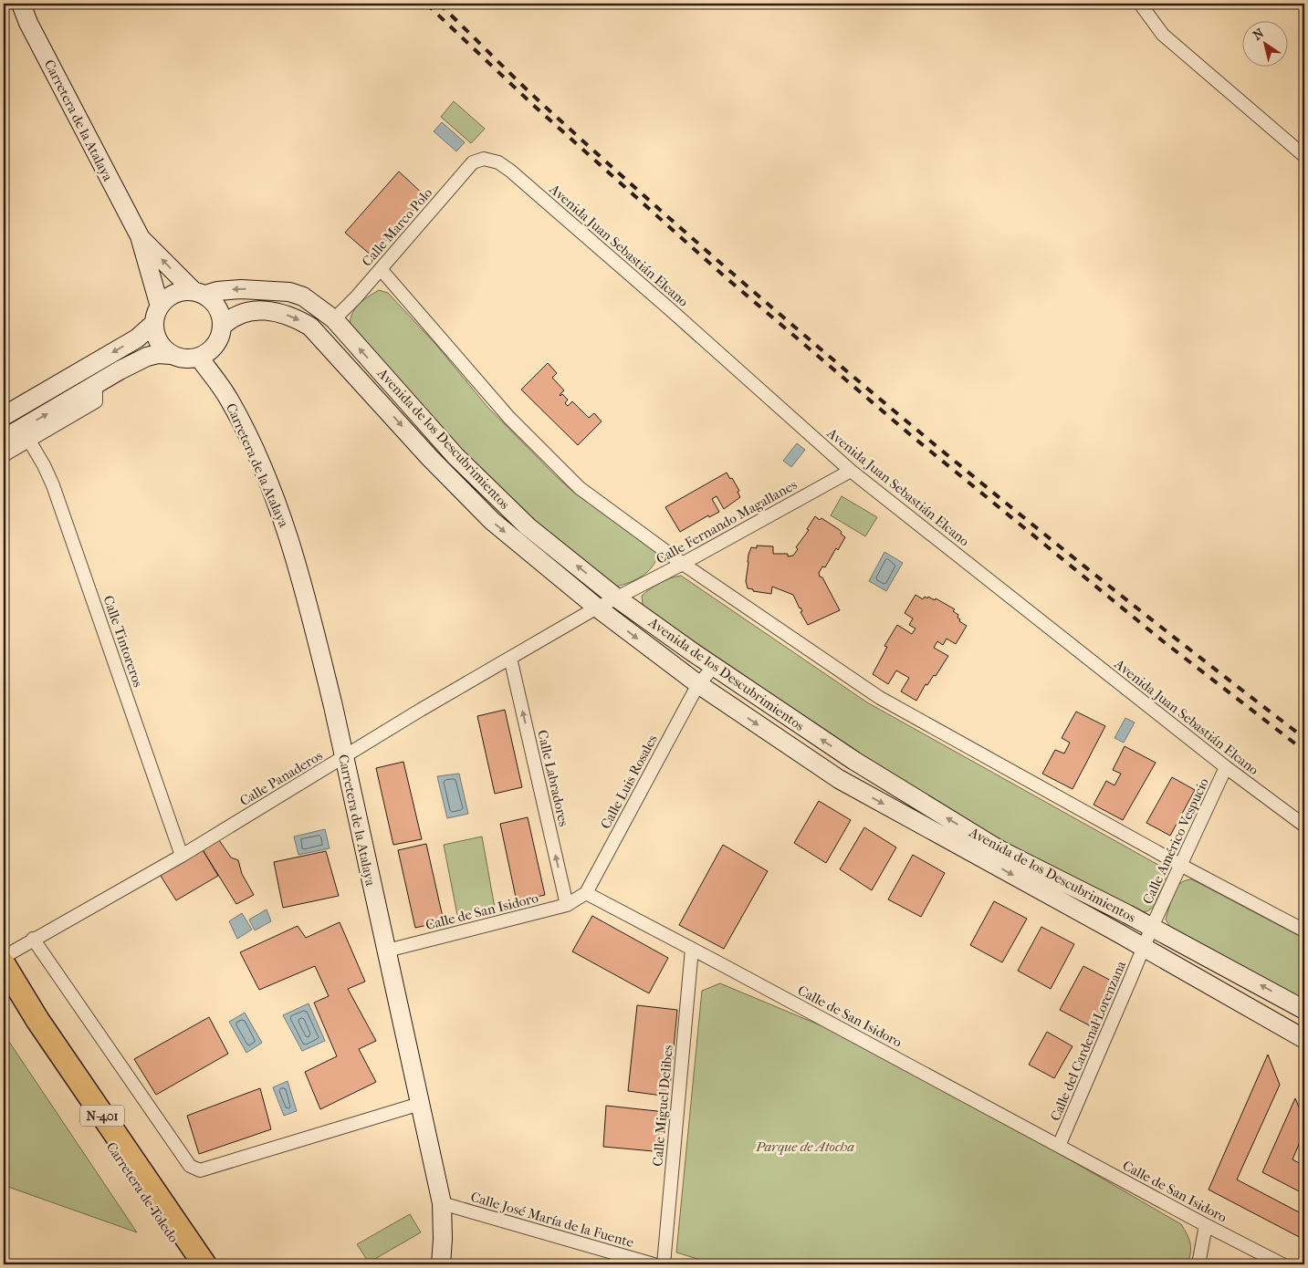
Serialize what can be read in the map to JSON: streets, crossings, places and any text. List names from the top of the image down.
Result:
{
  "streets": {
    "highway": ["N-401", "Carretera de Toledo"],
    "street": [
      "Carretera de la Atalaya",
      "Calle Marco Polo",
      "Avenida Juan Sebastián Elcano",
      "Avenida de los Descubrimientos",
      "Calle Fernando Magallanes",
      "Calle Tintoreros",
      "Calle Panaderos",
      "Calle Labradores",
      "Calle Luis Rosales",
      "Calle Américo Vespucio",
      "Calle de San Isidoro",
      "Calle del Cardenal Lorenzana",
      "Calle Miguel Delibes",
      "Calle José María de la Fuente"
    ]
  },
  "crossings": [
    ["Carretera de la Atalaya", "Avenida de los Descubrimientos"],
    ["Carretera de la Atalaya", "Calle Panaderos"],
    ["Carretera de la Atalaya", "Calle de San Isidoro"],
    ["Carretera de la Atalaya", "Calle José María de la Fuente"],
    ["Calle Marco Polo", "Avenida Juan Sebastián Elcano"],
    ["Calle Marco Polo", "Avenida de los Descubrimientos"],
    ["Avenida Juan Sebastián Elcano", "Calle Fernando Magallanes"],
    ["Avenida Juan Sebastián Elcano", "Calle Américo Vespucio"],
    ["Avenida de los Descubrimientos", "Calle Fernando Magallanes"],
    ["Avenida de los Descubrimientos", "Calle Panaderos"],
    ["Avenida de los Descubrimientos", "Calle Luis Rosales"],
    ["Avenida de los Descubrimientos", "Calle Américo Vespucio"],
    ["Avenida de los Descubrimientos", "Calle del Cardenal Lorenzana"],
    ["Calle Fernando Magallanes", "Calle Panaderos"],
    ["Calle Tintoreros", "Calle Panaderos"],
    ["Calle Panaderos", "Calle Labradores"],
    ["Calle Labradores", "Calle de San Isidoro"],
    ["Calle Luis Rosales", "Calle de San Isidoro"],
    ["Calle Américo Vespucio", "Calle del Cardenal Lorenzana"],
    ["Calle de San Isidoro", "Calle del Cardenal Lorenzana"],
    ["Calle de San Isidoro", "Calle Miguel Delibes"]
  ],
  "one_way": ["Calle Labradores"],
  "parks": ["Parque de Atocha"],
  "north": "top left"
}
